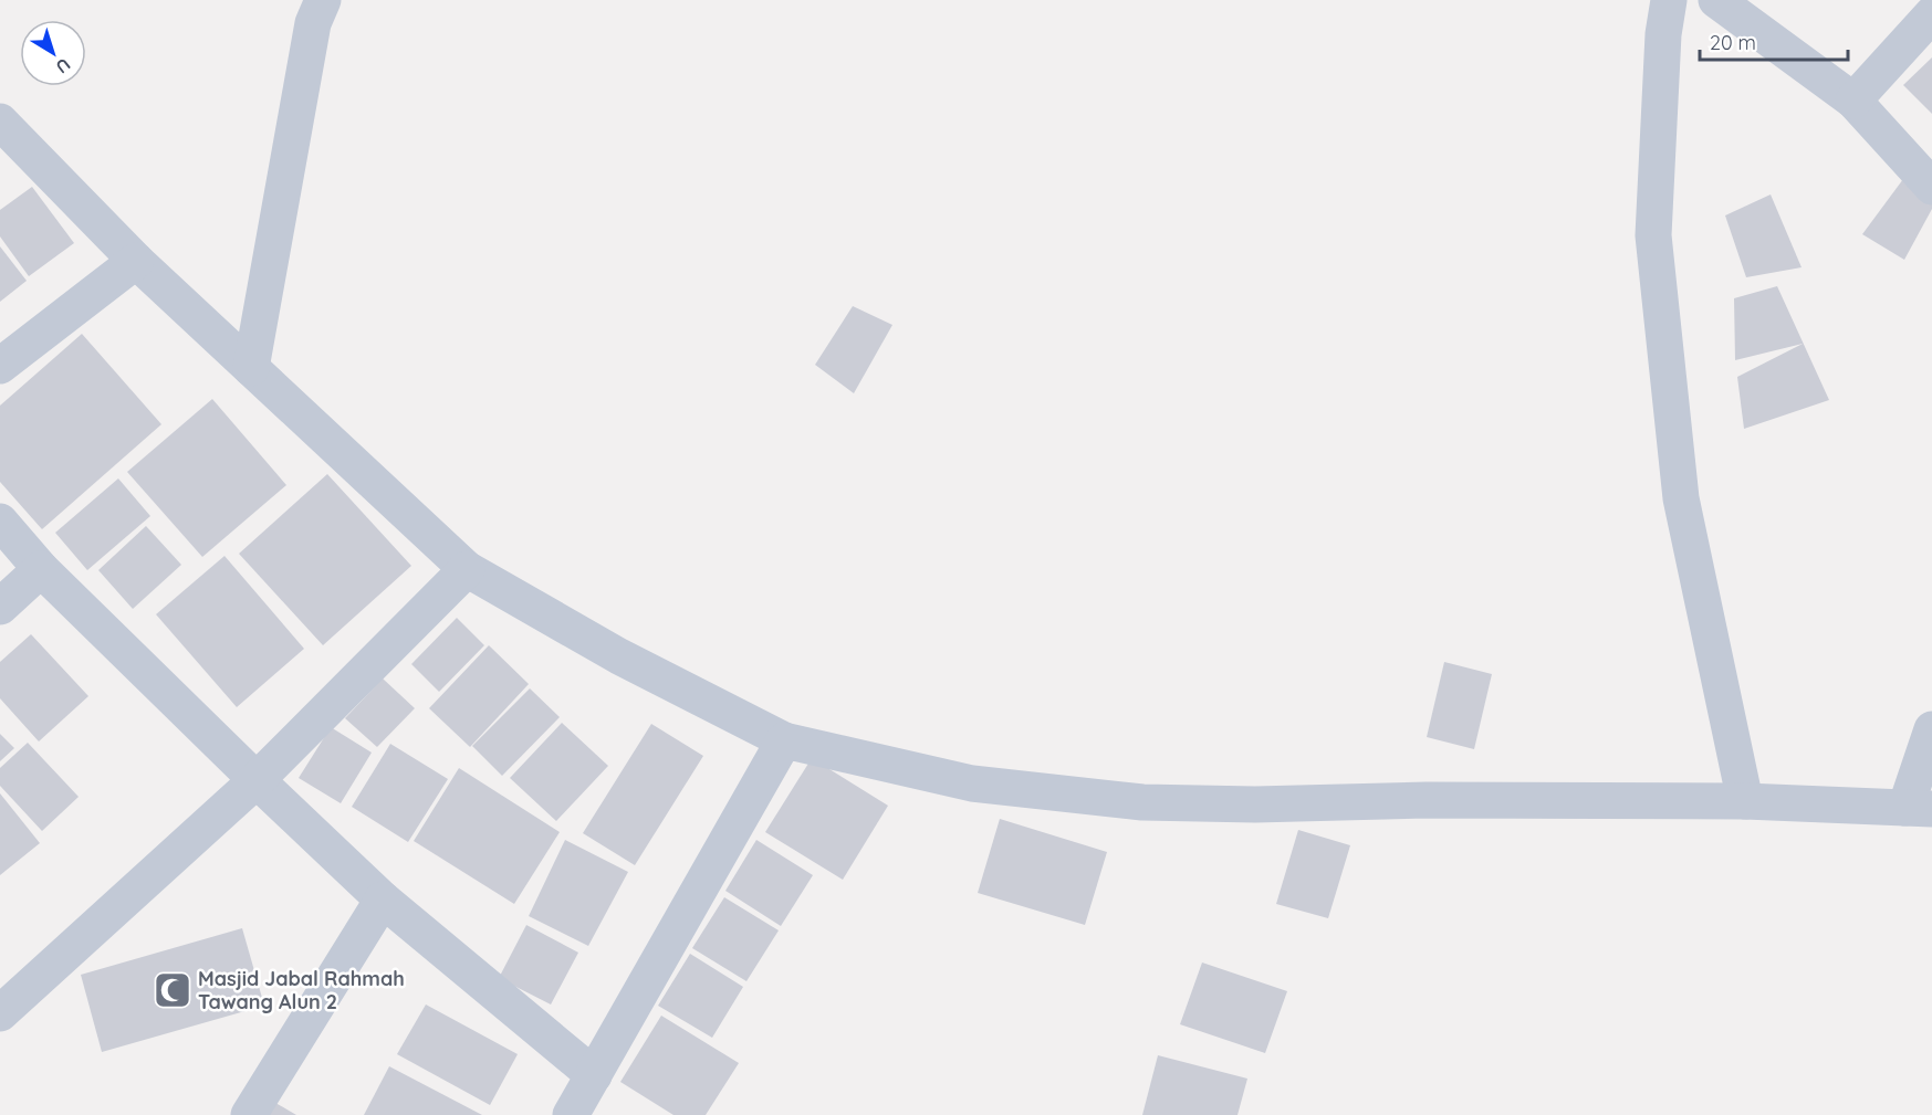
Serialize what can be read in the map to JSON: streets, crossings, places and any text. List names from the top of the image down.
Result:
{
  "places": {
    "mosque": ["Masjid Jabal Rahmah Tawang Alun 2"]
  },
  "scale_bar": "20 m",
  "north": "bottom right"
}
